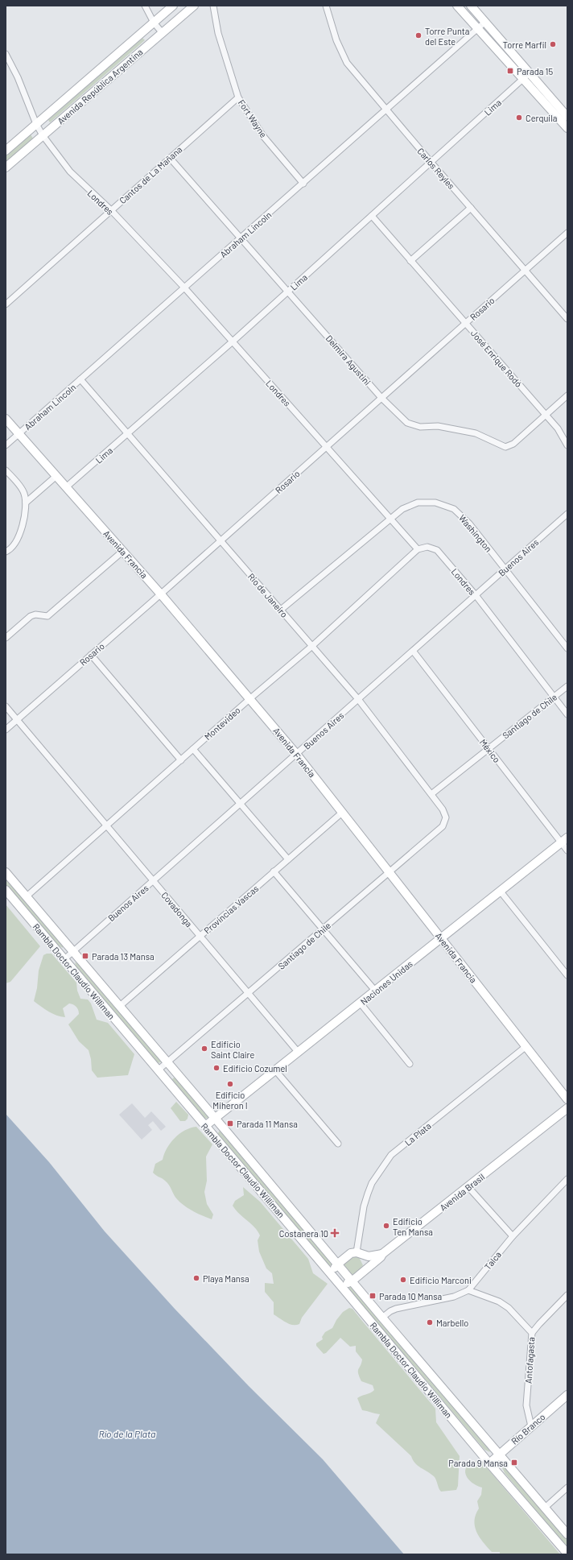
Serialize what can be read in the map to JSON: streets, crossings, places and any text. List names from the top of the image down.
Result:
{
  "streets": {
    "street": [
      "Avenida República Argentina",
      "Lima",
      "Fort Wayne",
      "Carlos Reyles",
      "Cantos de La Mañana",
      "Londres",
      "Abraham Lincoln",
      "Rosario",
      "José Enrique Rodó",
      "Delmira Agustini",
      "Washington",
      "Avenida Francia",
      "Buenos Aires",
      "Rio de Janeiro",
      "Santiago de Chile",
      "Montevideo",
      "México",
      "Covadonga",
      "Provincias Vascas",
      "Rambla Doctor Claudio Williman",
      "Naciones Unidas",
      "La Plata",
      "Avenida Brasil",
      "Talca",
      "Antofagasta",
      "Río Branco"
    ]
  },
  "crossings": [
    ["Avenida República Argentina", "Londres"],
    ["Lima", "Carlos Reyles"],
    ["Lima", "Londres"],
    ["Lima", "José Enrique Rodó"],
    ["Lima", "Delmira Agustini"],
    ["Lima", "Avenida Francia"],
    ["Lima", "Rio de Janeiro"],
    ["Fort Wayne", "Cantos de La Mañana"],
    ["Fort Wayne", "Abraham Lincoln"],
    ["Carlos Reyles", "Abraham Lincoln"],
    ["Carlos Reyles", "Rosario"],
    ["Cantos de La Mañana", "Londres"],
    ["Cantos de La Mañana", "Delmira Agustini"],
    ["Londres", "Abraham Lincoln"],
    ["Londres", "Rosario"],
    ["Londres", "Washington"],
    ["Londres", "Buenos Aires"],
    ["Londres", "Santiago de Chile"],
    ["Londres", "Montevideo"],
    ["Abraham Lincoln", "Delmira Agustini"],
    ["Abraham Lincoln", "Avenida Francia"],
    ["Abraham Lincoln", "Rio de Janeiro"],
    ["Rosario", "José Enrique Rodó"],
    ["Rosario", "Delmira Agustini"],
    ["Rosario", "Avenida Francia"],
    ["Rosario", "Rio de Janeiro"],
    ["Rosario", "Covadonga"],
    ["José Enrique Rodó", "Delmira Agustini"],
    ["Washington", "Buenos Aires"],
    ["Washington", "Rio de Janeiro"],
    ["Avenida Francia", "Buenos Aires"],
    ["Avenida Francia", "Santiago de Chile"],
    ["Avenida Francia", "Montevideo"],
    ["Avenida Francia", "Provincias Vascas"],
    ["Avenida Francia", "Naciones Unidas"],
    ["Avenida Francia", "La Plata"],
    ["Buenos Aires", "Rio de Janeiro"],
    ["Buenos Aires", "México"],
    ["Buenos Aires", "Covadonga"],
    ["Buenos Aires", "Rambla Doctor Claudio Williman"],
    ["Rio de Janeiro", "Santiago de Chile"],
    ["Rio de Janeiro", "Montevideo"],
    ["Santiago de Chile", "México"],
    ["Santiago de Chile", "Covadonga"],
    ["Santiago de Chile", "Rambla Doctor Claudio Williman"],
    ["Montevideo", "Covadonga"],
    ["Montevideo", "Rambla Doctor Claudio Williman"],
    ["México", "Naciones Unidas"],
    ["Covadonga", "Provincias Vascas"],
    ["Covadonga", "Naciones Unidas"],
    ["Provincias Vascas", "Rambla Doctor Claudio Williman"],
    ["Rambla Doctor Claudio Williman", "Naciones Unidas"],
    ["Rambla Doctor Claudio Williman", "Avenida Brasil"],
    ["Rambla Doctor Claudio Williman", "Talca"],
    ["Rambla Doctor Claudio Williman", "Río Branco"],
    ["Talca", "Antofagasta"],
    ["Antofagasta", "Río Branco"]
  ],
  "water": ["Río de la Plata"],
  "places": {
    "other": [
      "Torre Punta del Este",
      "Torre Marfil",
      "Cerquila",
      "Edificio Saint Claire",
      "Edificio Cozumel",
      "Edificio Miheron I",
      "Edificio Ten Mansa",
      "Playa Mansa",
      "Edificio Marconi",
      "Marbello"
    ],
    "transit": [
      "Parada 15",
      "Parada 13 Mansa",
      "Parada 11 Mansa",
      "Parada 10 Mansa",
      "Parada 9 Mansa"
    ],
    "health": ["Costanera 10"]
  }
}
